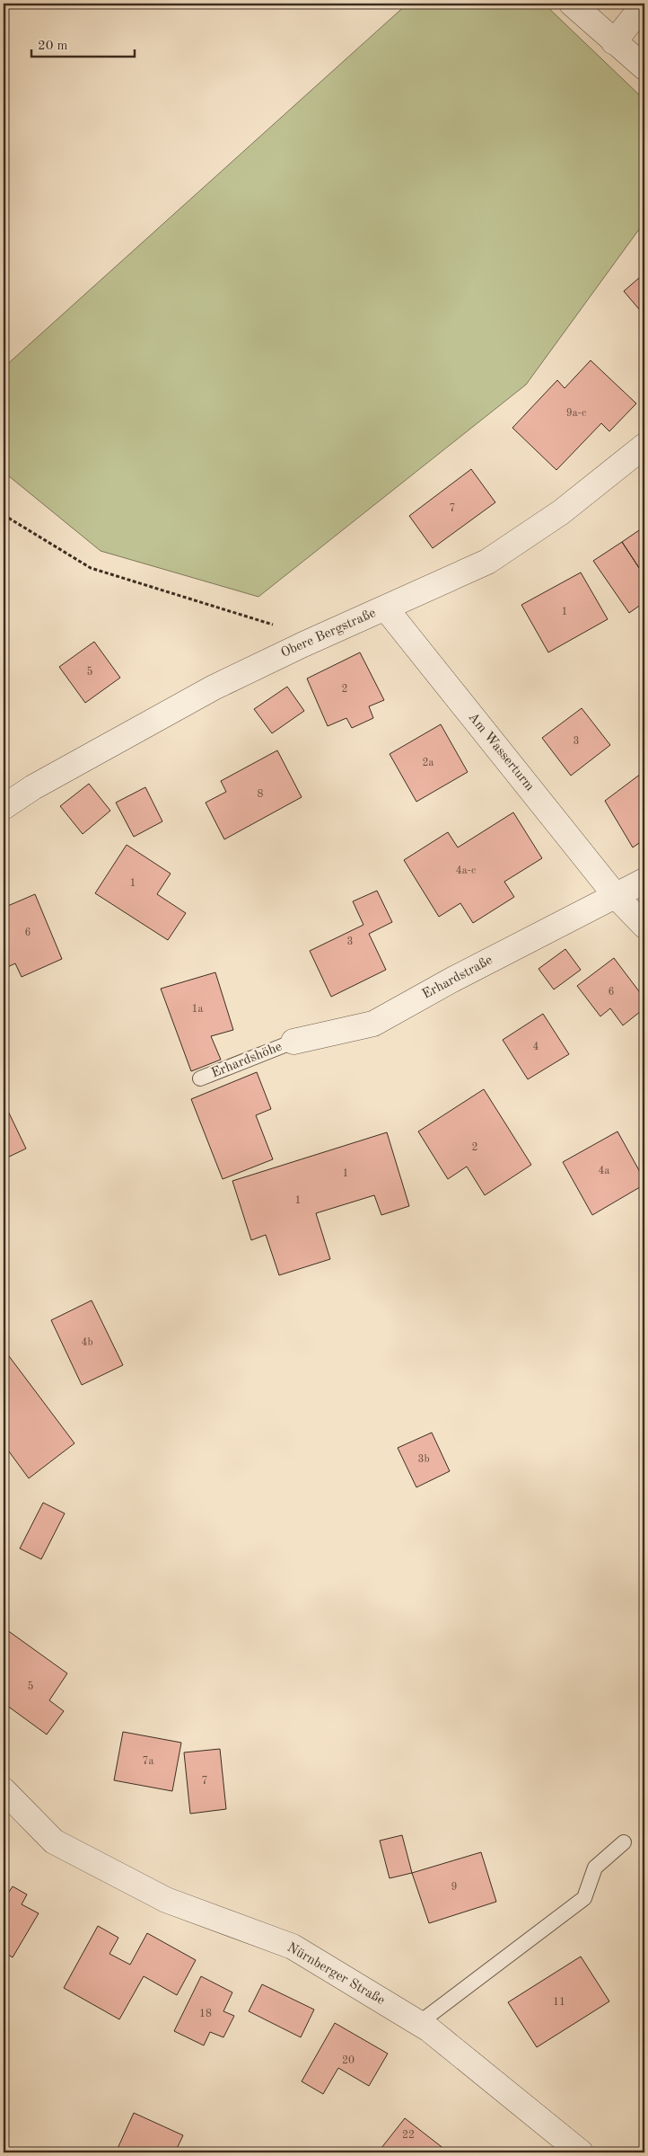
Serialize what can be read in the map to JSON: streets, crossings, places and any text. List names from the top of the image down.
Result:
{
  "streets": {
    "street": [
      "Obere Bergstraße",
      "Am Wasserturm",
      "Erhardstraße",
      "Nürnberger Straße"
    ],
    "lane": ["Erhardshöhe"]
  },
  "crossings": [
    ["Obere Bergstraße", "Am Wasserturm"],
    ["Am Wasserturm", "Erhardstraße"],
    ["Erhardstraße", "Erhardshöhe"]
  ],
  "house_numbers": [
    "9a-c",
    "7",
    "1",
    "5",
    "2",
    "3",
    "2a",
    "8",
    "4a-c",
    "1",
    "6",
    "3",
    "6",
    "1a",
    "4",
    "2",
    "4a",
    "1",
    "1",
    "4b",
    "3b",
    "5",
    "7a",
    "7",
    "9",
    "11",
    "18",
    "20",
    "22"
  ],
  "scale_bar": "20 m"
}
